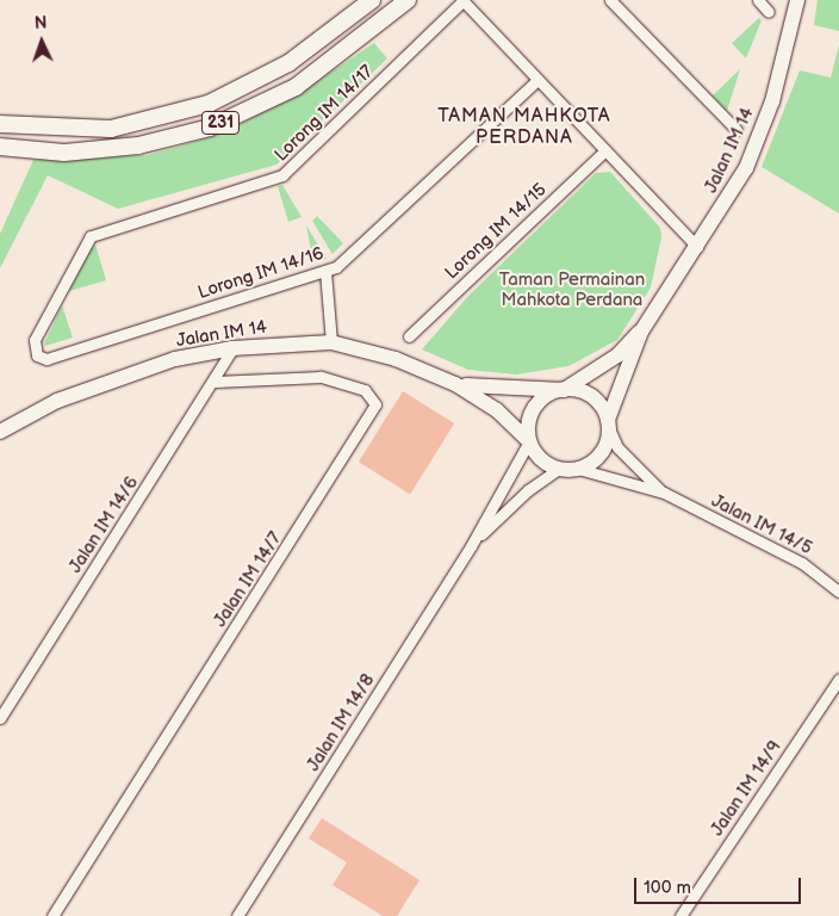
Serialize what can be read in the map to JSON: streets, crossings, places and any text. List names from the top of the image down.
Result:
{
  "streets": {
    "main road": ["231"],
    "street": [
      "Lorong IM 14/17",
      "Jalan IM 14",
      "Lorong IM 14/15",
      "Lorong IM 14/16",
      "Jalan IM 14/6",
      "Jalan IM 14/5",
      "Jalan IM 14/7",
      "Jalan IM 14/8",
      "Jalan IM 14/9"
    ]
  },
  "crossings": [
    ["Lorong IM 14/17", "Lorong IM 14/16"],
    ["Jalan IM 14", "Jalan IM 14/6"],
    ["Jalan IM 14/6", "Jalan IM 14/7"]
  ],
  "districts": ["TAMAN MAHKOTA PERDANA"],
  "parks": ["Taman Permainan Mahkota Perdana"],
  "scale_bar": "100 m",
  "north": "top"
}
